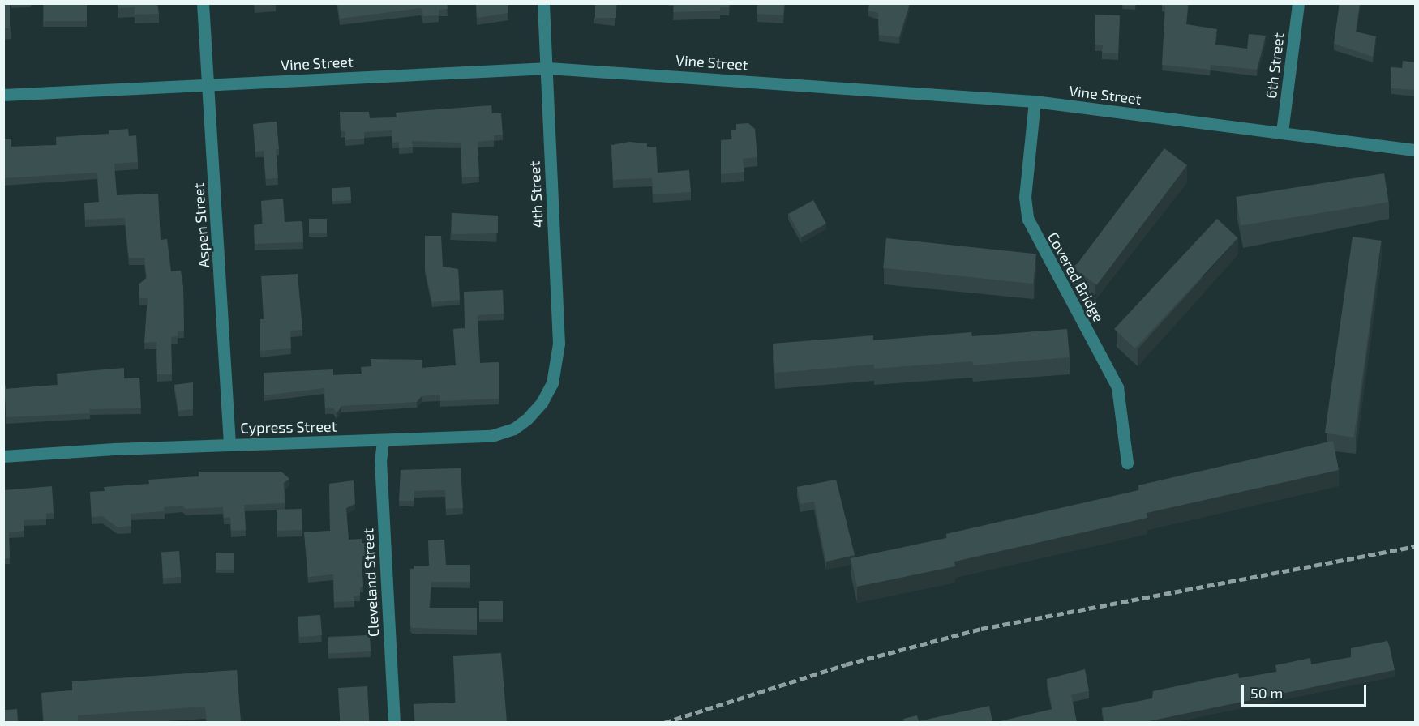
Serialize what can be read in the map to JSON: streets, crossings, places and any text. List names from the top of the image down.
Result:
{
  "streets": {
    "street": [
      "Vine Street",
      "6th Street",
      "4th Street",
      "Aspen Street",
      "Covered Bridge",
      "Cypress Street",
      "Cleveland Street"
    ]
  },
  "crossings": [
    ["Vine Street", "6th Street"],
    ["Vine Street", "4th Street"],
    ["Vine Street", "Aspen Street"],
    ["Vine Street", "Covered Bridge"],
    ["4th Street", "Cypress Street"],
    ["Aspen Street", "Cypress Street"],
    ["Cypress Street", "Cleveland Street"]
  ],
  "scale_bar": "50 m"
}
